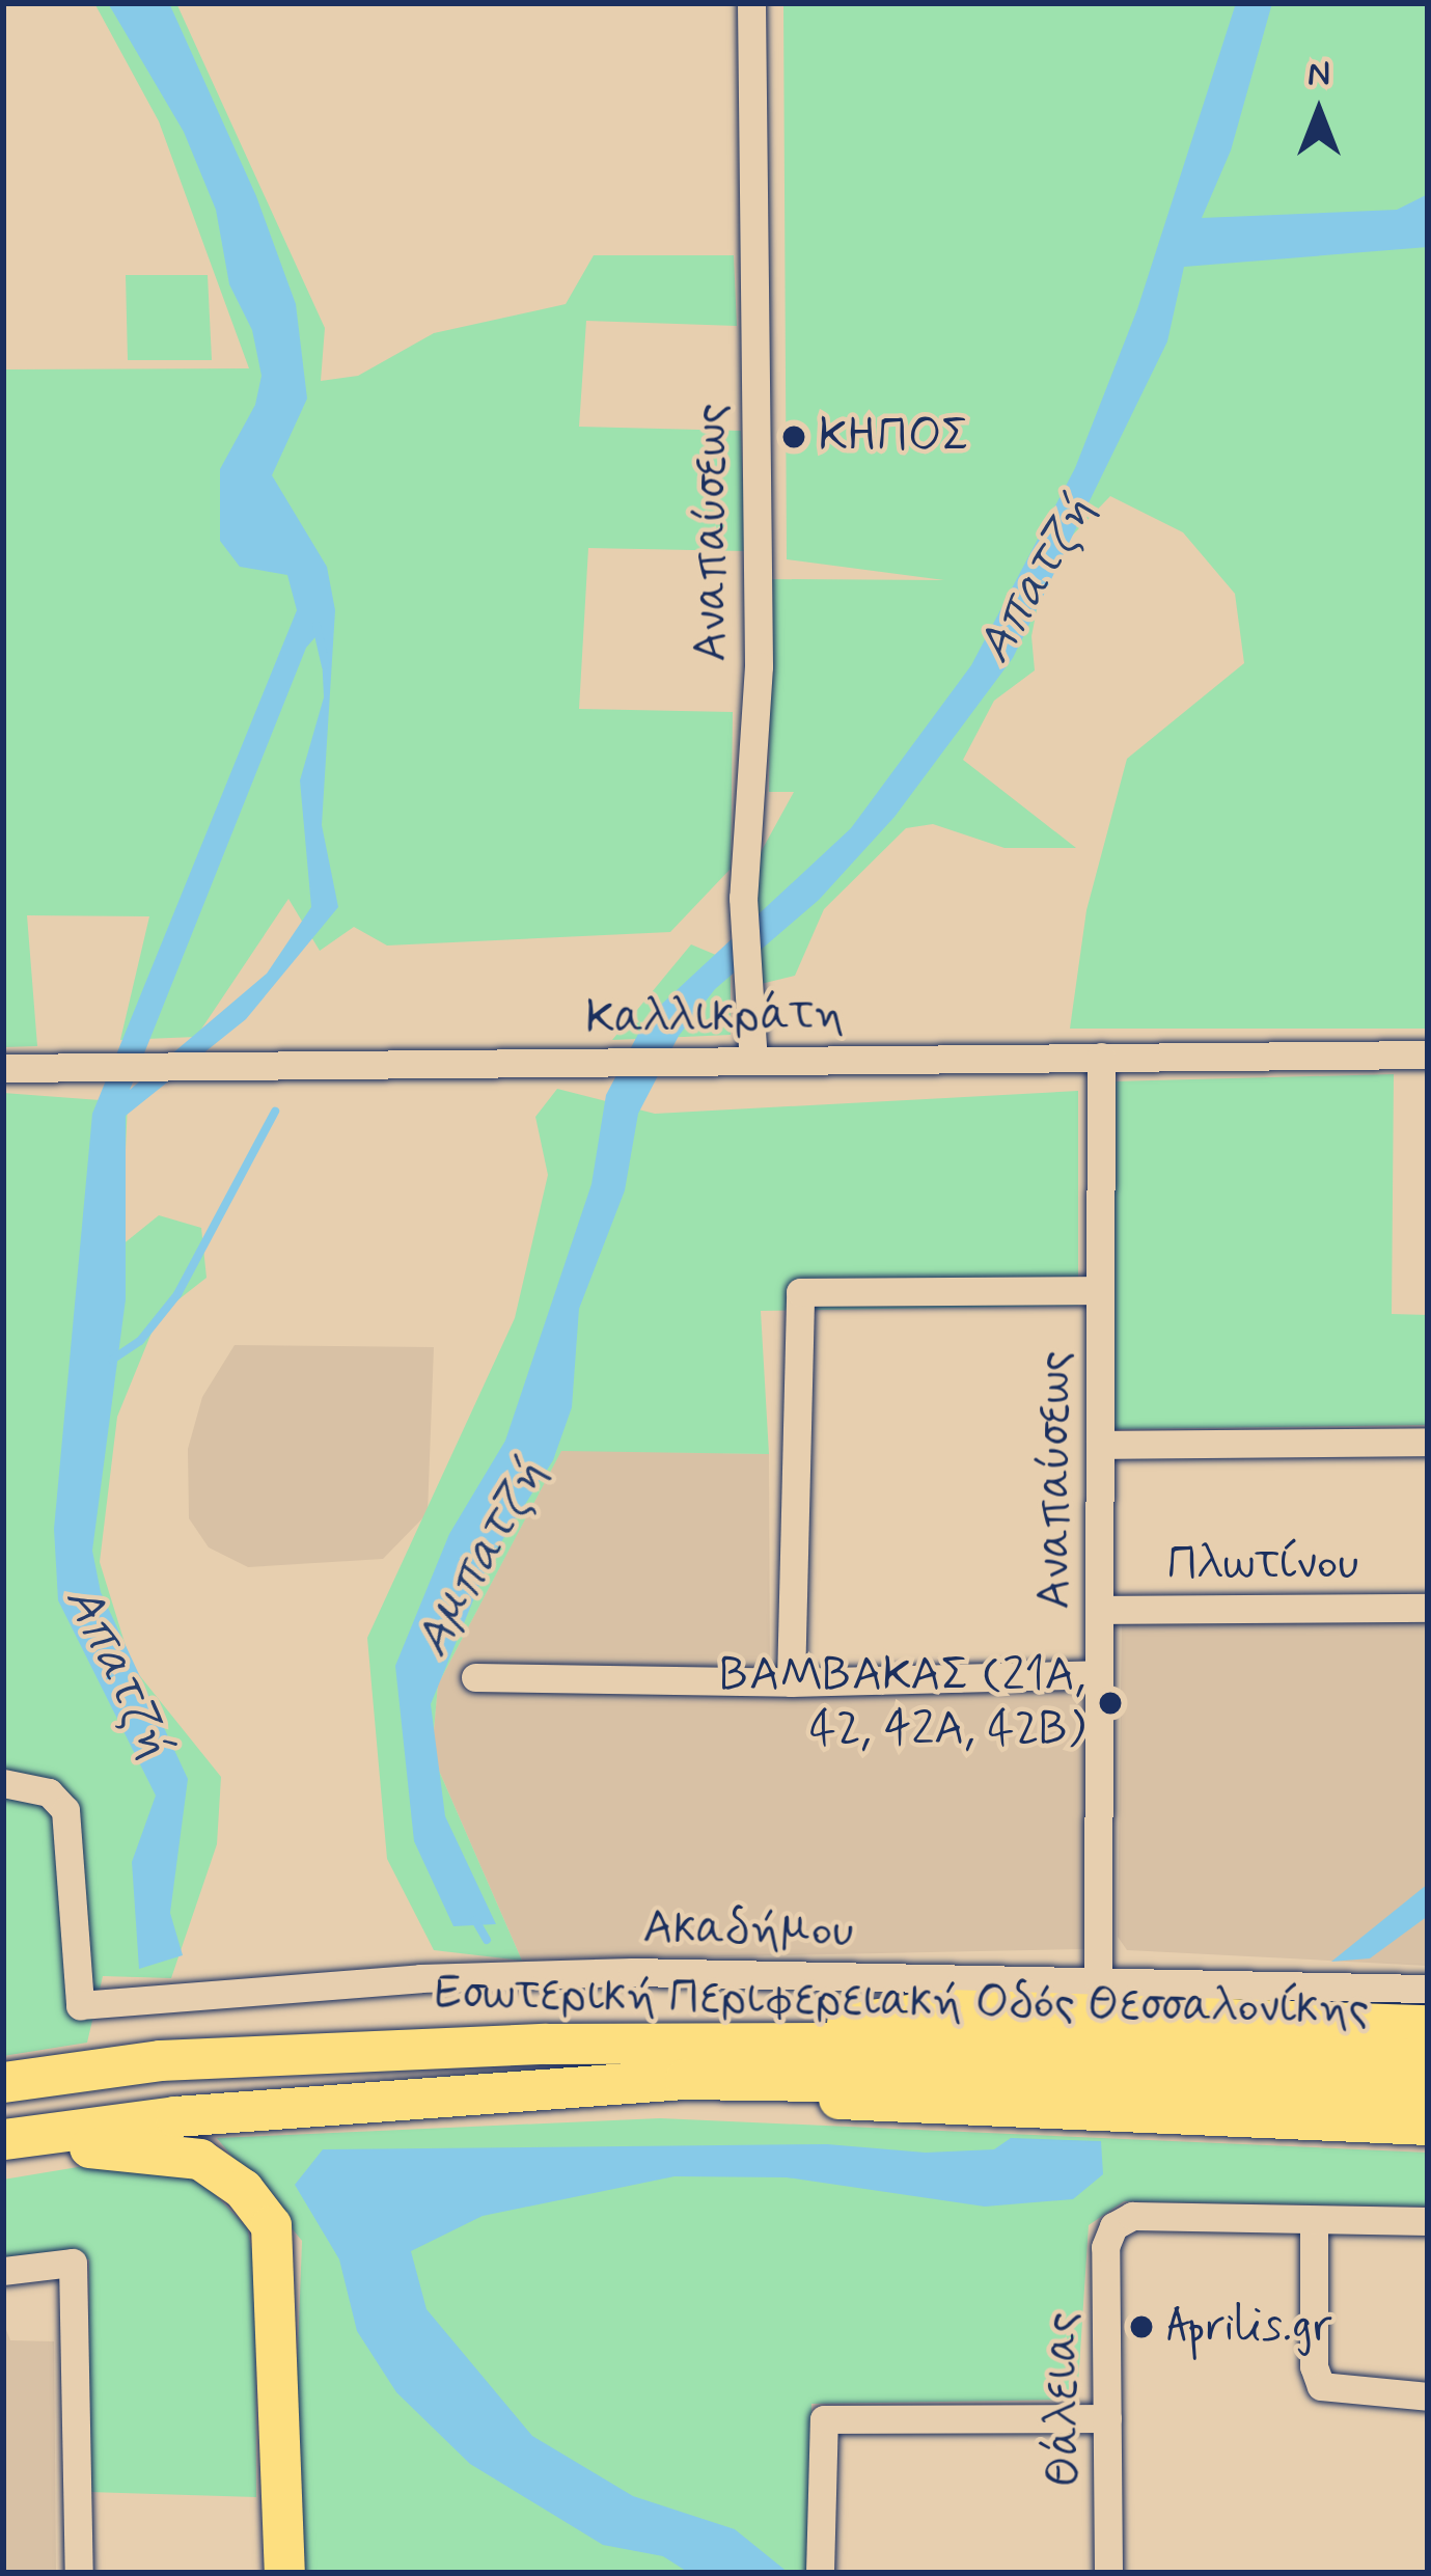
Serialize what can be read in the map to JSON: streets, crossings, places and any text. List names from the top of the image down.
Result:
{
  "streets": {
    "highway": ["Εσωτερική Περιφερειακή Οδός Θεσσαλονίκης"],
    "street": [
      "Αναπαύσεως",
      "Καλλικράτη",
      "Πλωτίνου",
      "Ακαδήμου",
      "Θάλειας"
    ]
  },
  "crossings": [
    ["Αναπαύσεως", "Καλλικράτη"],
    ["Αναπαύσεως", "Πλωτίνου"],
    ["Αναπαύσεως", "Ακαδήμου"]
  ],
  "water": ["Απατζή", "Αμπατζή"],
  "places": ["ΚΗΠΟΣ", "ΒΑΜΒΑΚΑΣ (21Α, 42, 42Α, 42Β)", "Aprilis.gr"],
  "north": "top"
}
